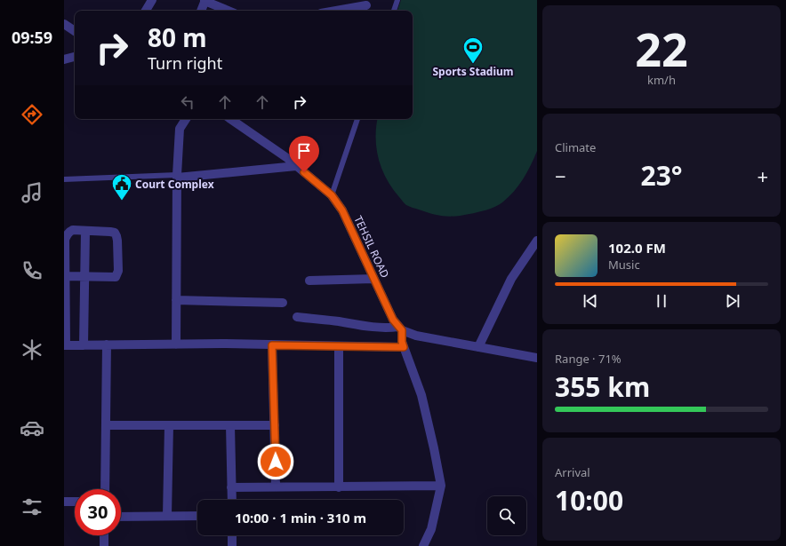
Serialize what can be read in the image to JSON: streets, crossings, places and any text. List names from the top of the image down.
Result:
{
  "streets": {
    "street": ["TEHSIL ROAD"]
  },
  "places": {
    "sports": ["Sports Stadium"],
    "public building": ["Court Complex"]
  },
  "page": {
    "tabs": "09:59",
    "tile": [
      ["22", "km/h"],
      "Climate",
      ["Range · 71%", "355 km"],
      ["Arrival", "10:00"]
    ],
    "turn": ["80 m", "Turn right"],
    "heat": ["−", "23°", "+"],
    "song": ["102.0 FM", "Music"],
    "limit": "30",
    "trip": "10:00 · 1 min · 310 m"
  }
}
